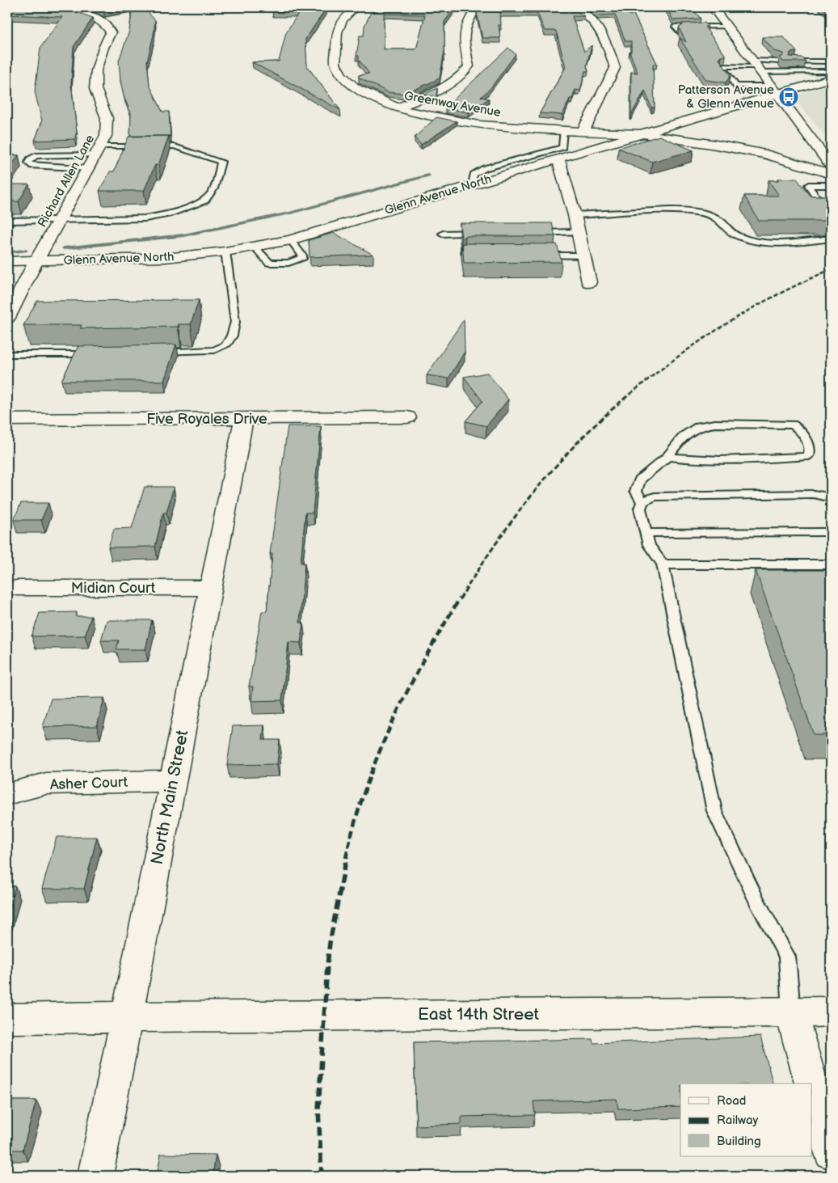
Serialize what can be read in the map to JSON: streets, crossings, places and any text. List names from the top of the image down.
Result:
{
  "streets": {
    "street": [
      "Greenway Avenue",
      "Richard Allen Lane",
      "Glenn Avenue North",
      "Five Royales Drive",
      "Midian Court",
      "Asher Court",
      "North Main Street",
      "East 14th Street"
    ]
  },
  "crossings": [
    ["Greenway Avenue", "Glenn Avenue North"],
    ["Richard Allen Lane", "Glenn Avenue North"],
    ["Five Royales Drive", "North Main Street"],
    ["Midian Court", "North Main Street"],
    ["Asher Court", "North Main Street"],
    ["North Main Street", "East 14th Street"]
  ],
  "places": {
    "bus stop": ["Patterson Avenue & Glenn Avenue"]
  },
  "legend": ["Road", "Railway", "Building"]
}
